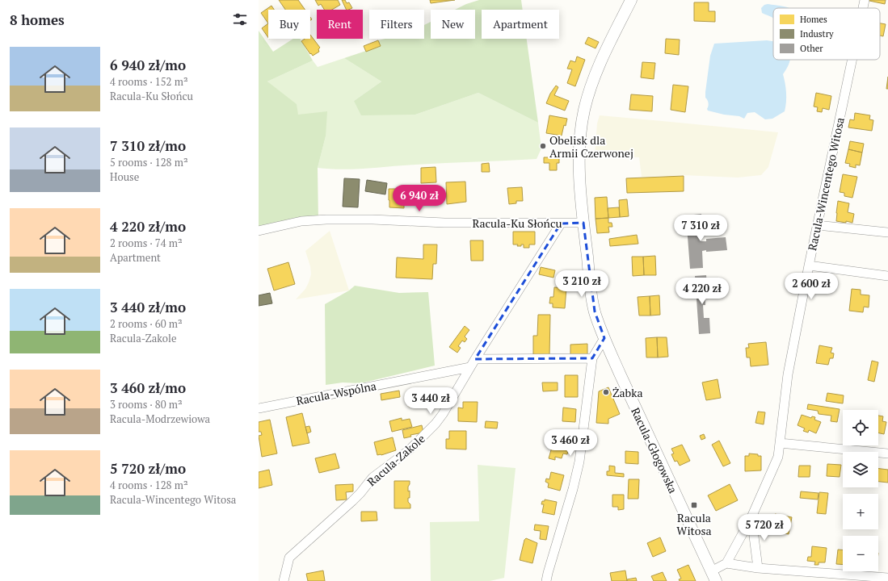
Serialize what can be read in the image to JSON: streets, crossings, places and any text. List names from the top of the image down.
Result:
{
  "streets": {
    "street": [
      "Racula-Wincentego Witosa",
      "Racula-Ku Słońcu",
      "Racula-Wspólna",
      "Racula-Głogowska",
      "Racula-Zakole"
    ]
  },
  "crossings": [
    ["Racula-Ku Słońcu", "Racula-Głogowska"],
    ["Racula-Ku Słońcu", "Racula-Zakole"],
    ["Racula-Wspólna", "Racula-Zakole"]
  ],
  "places": {
    "other": ["Obelisk dla Armii Czerwonej", "Żabka"],
    "transit": ["Racula Witosa"]
  },
  "legend": ["Homes", "Industry", "Other"],
  "page": {
    "heading": "8 homes",
    "chip": [
      "Buy",
      "Rent",
      "Filters",
      "New",
      "Apartment"
    ],
    "list": [
      {
        "name": "6 940 zł/mo",
        "note": "4 rooms · 152 m² · Racula-Ku Słońcu"
      },
      {
        "name": "7 310 zł/mo",
        "note": "5 rooms · 128 m² · House"
      },
      {
        "name": "4 220 zł/mo",
        "note": "2 rooms · 74 m² · Apartment"
      },
      {
        "name": "3 440 zł/mo",
        "note": "2 rooms · 60 m² · Racula-Zakole"
      },
      {
        "name": "3 460 zł/mo",
        "note": "3 rooms · 80 m² · Racula-Modrzewiowa"
      },
      {
        "name": "5 720 zł/mo",
        "note": "4 rooms · 128 m² · Racula-Wincentego Witosa"
      }
    ],
    "price": [
      "6 940 zł",
      "7 310 zł",
      "3 210 zł",
      "2 600 zł",
      "4 220 zł",
      "3 440 zł",
      "3 460 zł",
      "5 720 zł"
    ],
    "map_buttons": ["+", "−"]
  }
}
